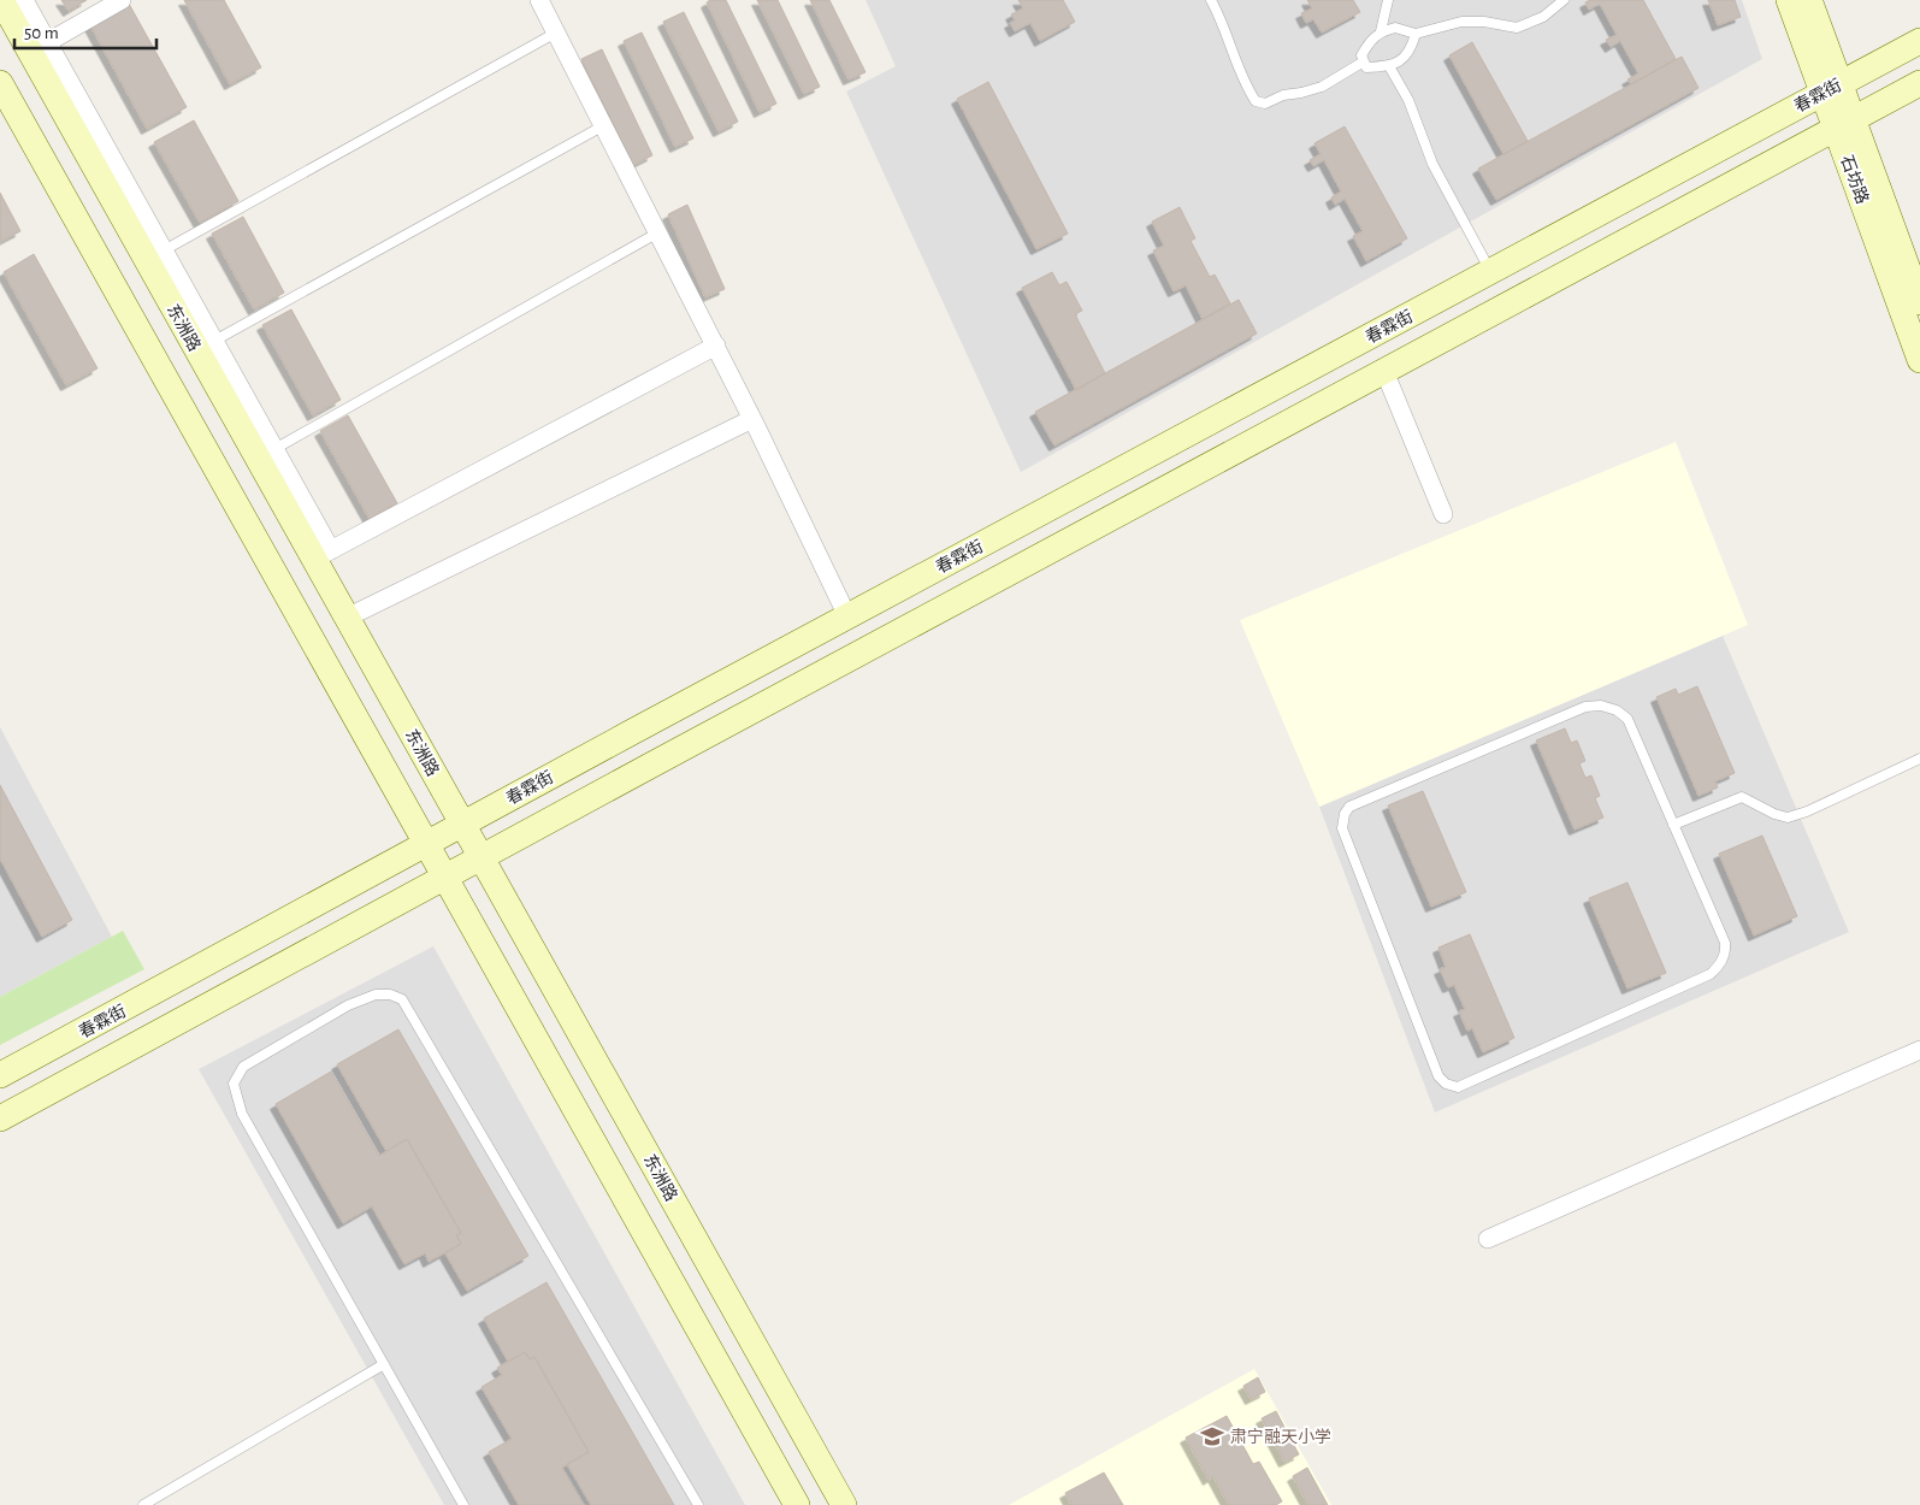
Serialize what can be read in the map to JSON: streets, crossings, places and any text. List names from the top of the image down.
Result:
{
  "streets": {
    "main road": ["春霖街", "石坊路", "东洲路"]
  },
  "crossings": [
    ["春霖街", "石坊路"],
    ["春霖街", "东洲路"]
  ],
  "places": {
    "school or university": ["肃宁融天小学"]
  },
  "scale_bar": "50 m"
}
